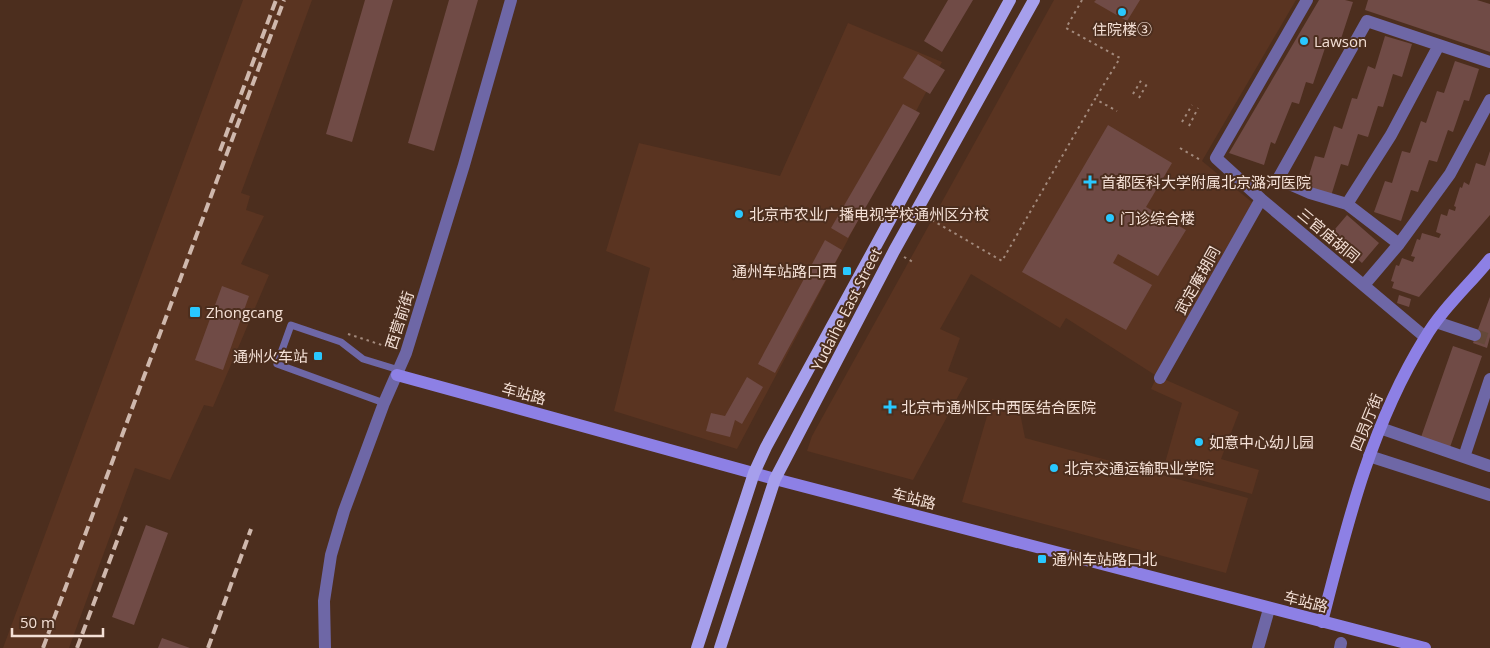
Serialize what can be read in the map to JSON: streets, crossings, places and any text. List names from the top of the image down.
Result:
{
  "streets": {
    "main road": ["Yudaihe East Street"],
    "street": [
      "三官庙胡同",
      "武定庵胡同",
      "西营前街",
      "车站路",
      "四员厅街"
    ]
  },
  "crossings": [
    ["三官庙胡同", "武定庵胡同"],
    ["三官庙胡同", "四员厅街"],
    ["Yudaihe East Street", "车站路"],
    ["西营前街", "车站路"],
    ["车站路", "四员厅街"]
  ],
  "places": {
    "other": [
      "住院楼③",
      "Lawson",
      "北京市农业广播电视学校通州区分校",
      "门诊综合楼",
      "如意中心幼儿园",
      "北京交通运输职业学院"
    ],
    "health": ["首都医科大学附属北京潞河医院", "北京市通州区中西医结合医院"],
    "transit": [
      "通州车站路口西",
      "Zhongcang",
      "通州火车站",
      "通州车站路口北"
    ]
  },
  "scale_bar": "50 m"
}
